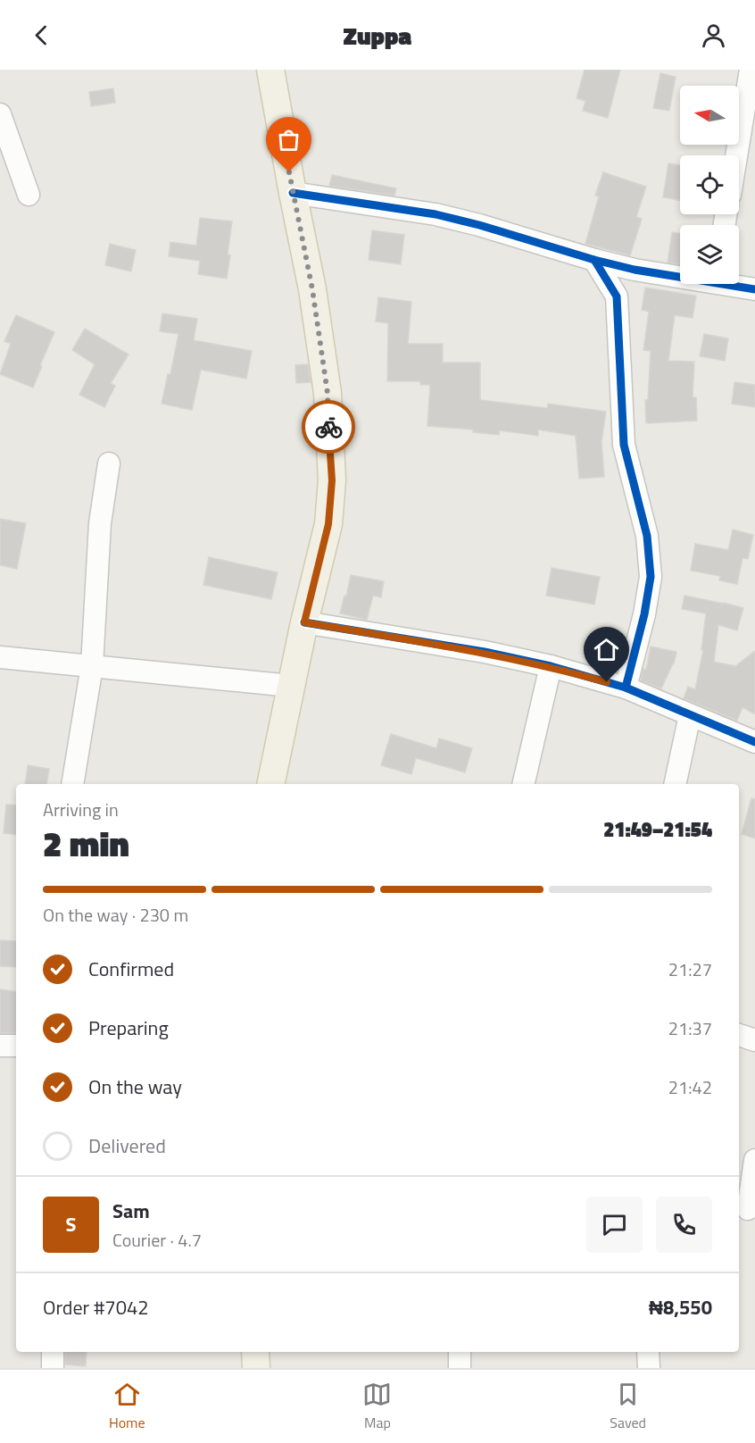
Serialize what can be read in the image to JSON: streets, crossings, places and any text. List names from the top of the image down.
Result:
{
  "north": "left",
  "page": {
    "header": "Zuppa",
    "heading": ["2 min", "Arriving in", "21:49–21:54"],
    "panel": [
      "Sam",
      "Courier · 4.7",
      "Order #7042",
      "₦8,550"
    ],
    "bar": "On the way · 230 m",
    "list": [
      ["Confirmed", "21:27"],
      ["Preparing", "21:37"],
      ["On the way", "21:42"],
      "Delivered"
    ],
    "round": "S",
    "tabs": ["Home", "Map", "Saved"]
  }
}
